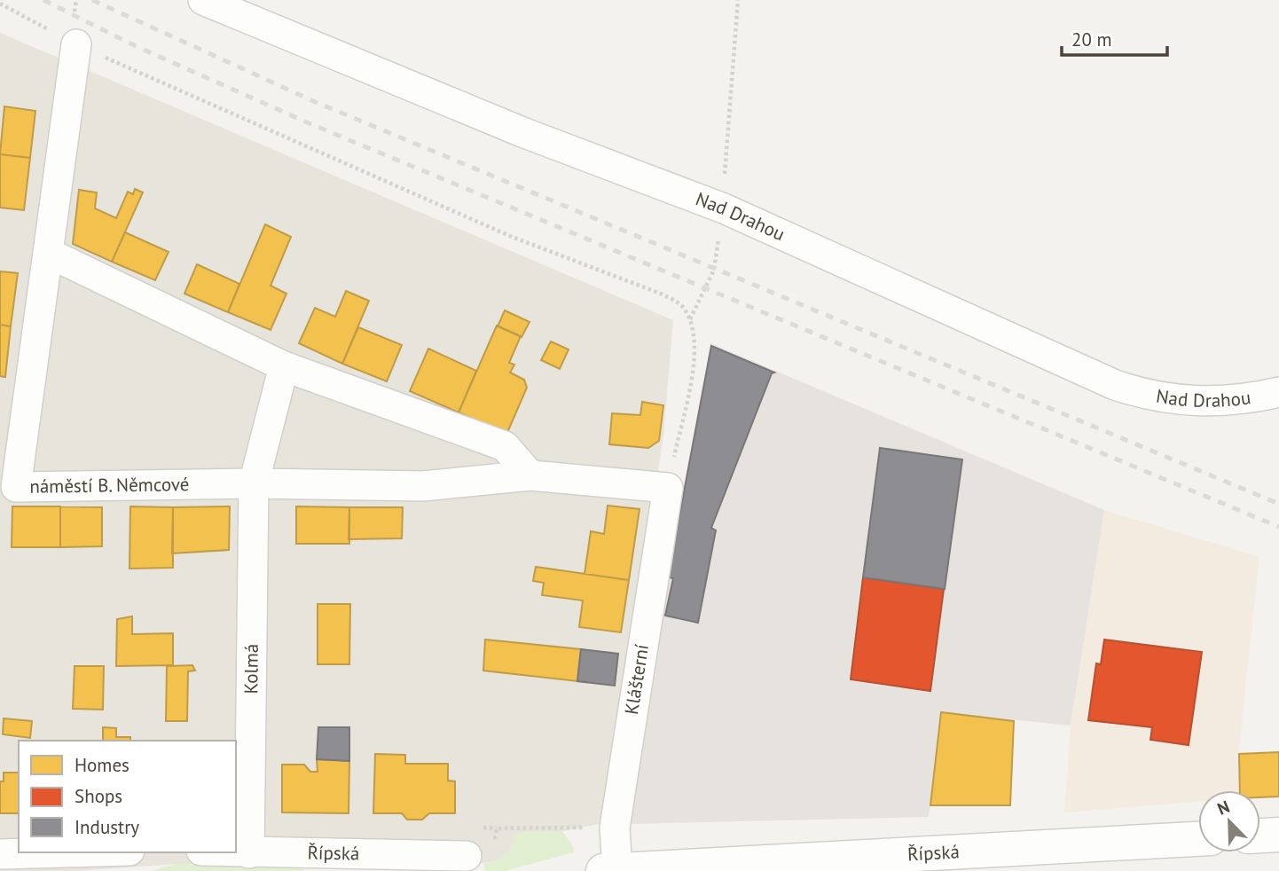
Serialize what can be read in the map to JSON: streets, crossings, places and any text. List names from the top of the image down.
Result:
{
  "streets": {
    "street": [
      "Nad Drahou",
      "náměstí B. Němcové",
      "Kolmá",
      "Klášterní",
      "Řípská"
    ]
  },
  "crossings": [
    ["náměstí B. Němcové", "Kolmá"],
    ["náměstí B. Němcové", "Klášterní"],
    ["Kolmá", "Řípská"],
    ["Klášterní", "Řípská"]
  ],
  "legend": ["Homes", "Shops", "Industry"],
  "scale_bar": "20 m",
  "north": "top left"
}
